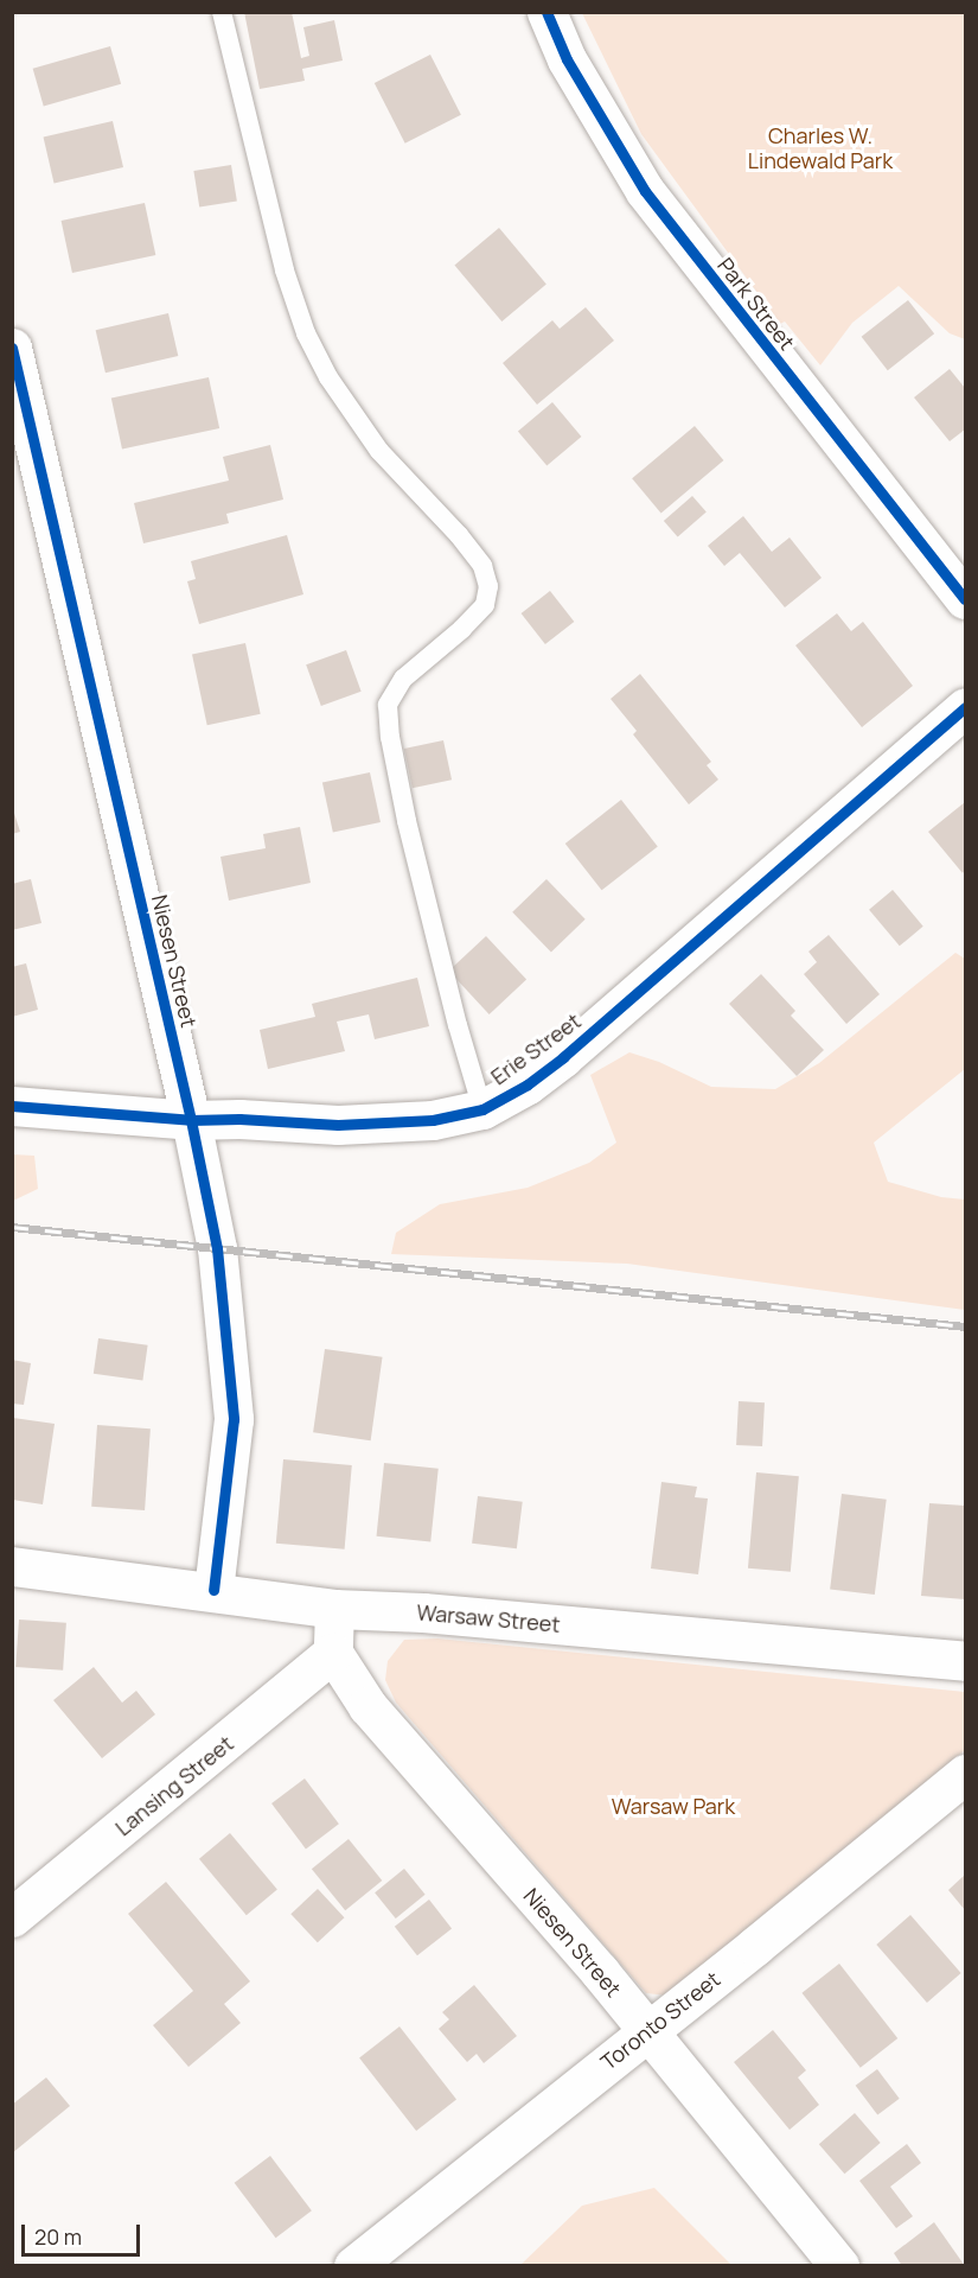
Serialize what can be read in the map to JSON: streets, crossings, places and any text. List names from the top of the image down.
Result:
{
  "streets": {
    "street": [
      "Park Street",
      "Niesen Street",
      "Erie Street",
      "Warsaw Street",
      "Lansing Street",
      "Toronto Street"
    ]
  },
  "crossings": [
    ["Niesen Street", "Erie Street"],
    ["Niesen Street", "Warsaw Street"],
    ["Niesen Street", "Lansing Street"],
    ["Niesen Street", "Toronto Street"]
  ],
  "parks": ["Charles W. Lindewald Park", "Warsaw Park"],
  "scale_bar": "20 m"
}
